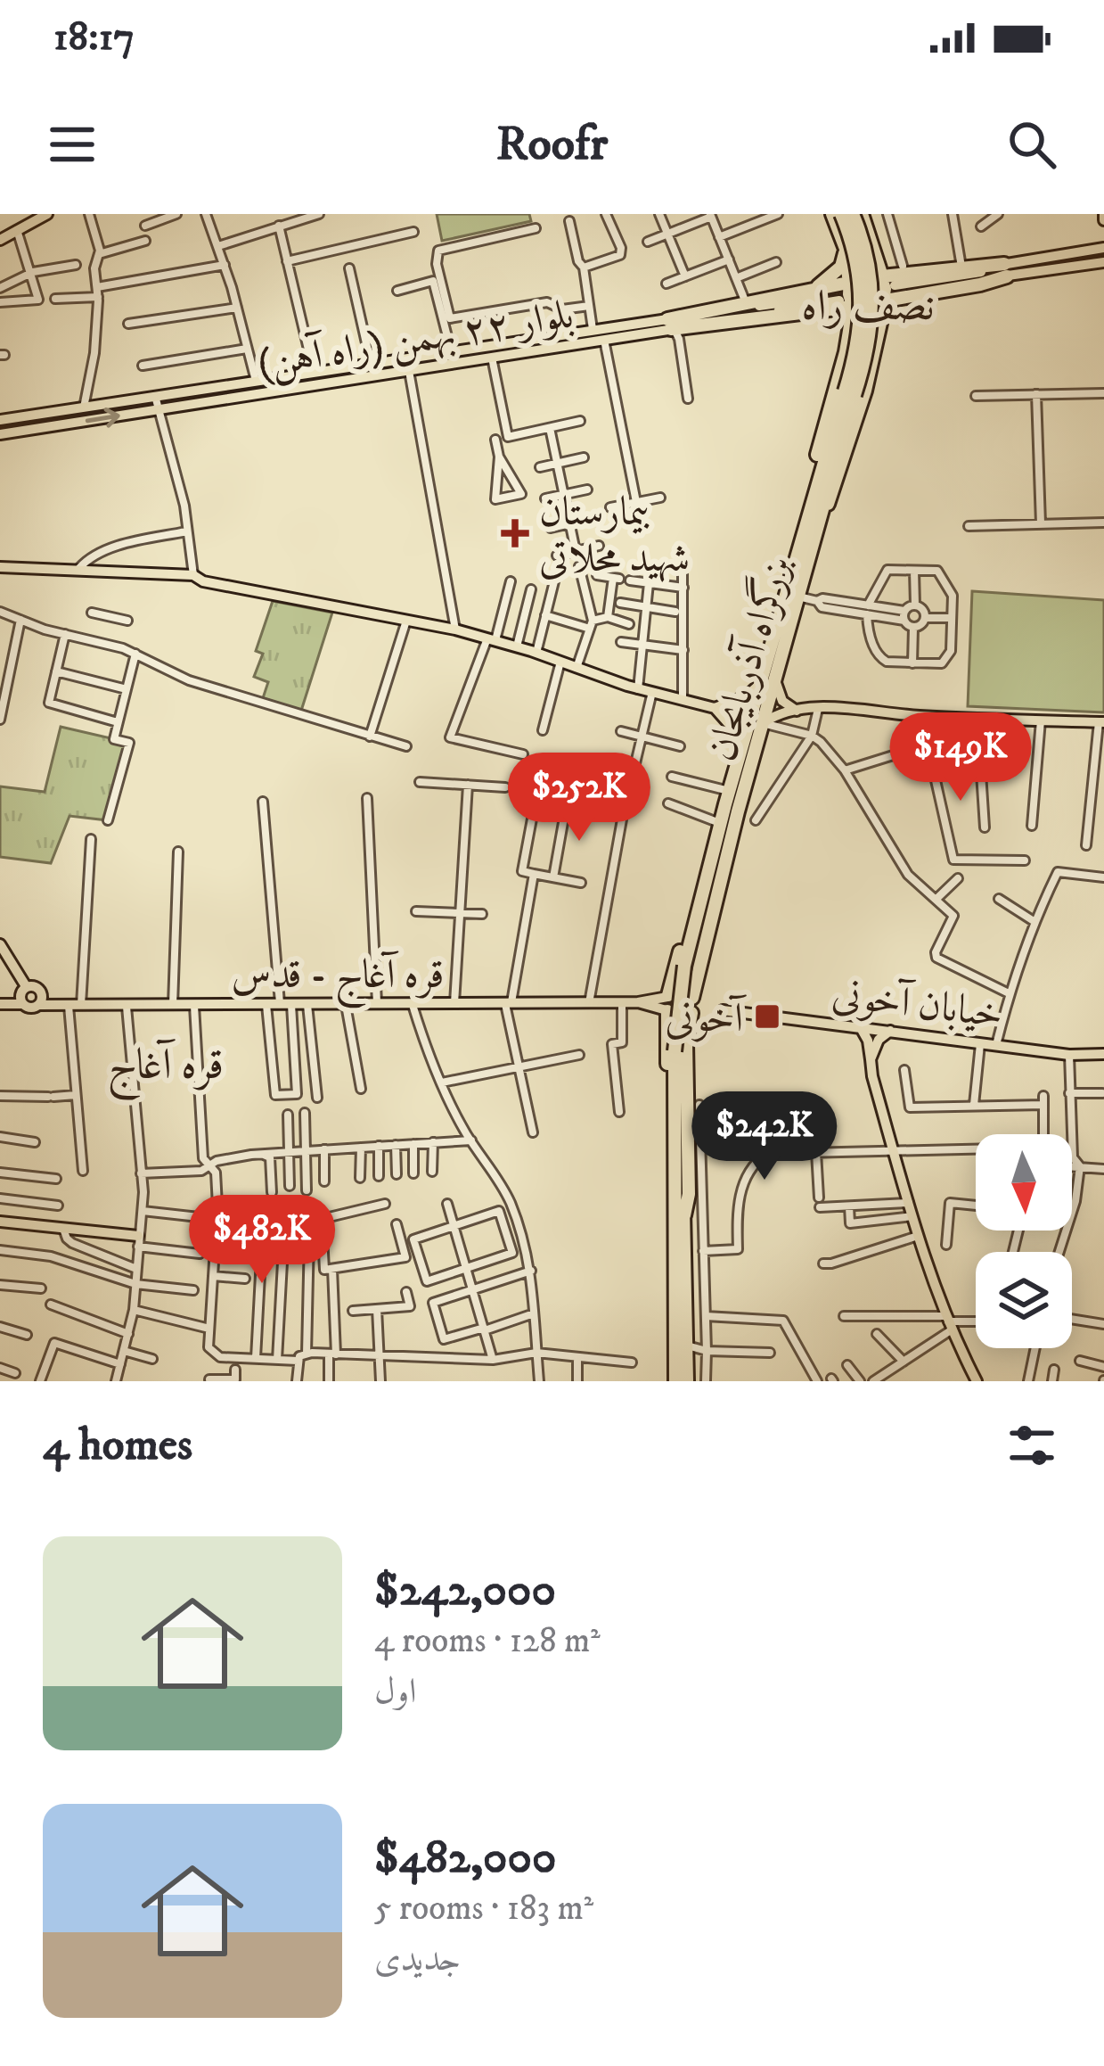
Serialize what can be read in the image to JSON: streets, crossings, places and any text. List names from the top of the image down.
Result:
{
  "streets": {
    "highway": ["بزرگراه آذربایجان"],
    "main road": ["بلوار ۲۲ بهمن (راه آهن)", "قره آغاج - قدس", "خیابان آخونی"]
  },
  "crossings": [
    ["بزرگراه آذربایجان", "قره آغاج - قدس"]
  ],
  "districts": ["نصف راه", "قره آغاج"],
  "places": {
    "health": ["بیمارستان شهید محلاتی"],
    "transit": ["آخونی"]
  },
  "north": "bottom",
  "page": {
    "status": "18:17",
    "header": "Roofr",
    "price": [
      "$149K",
      "$252K",
      "$242K",
      "$482K"
    ],
    "heading": "4 homes",
    "list": [
      {
        "name": "$242,000",
        "note": "4 rooms · 128 m² · اول"
      },
      {
        "name": "$482,000",
        "note": "5 rooms · 183 m² · جدیدی"
      }
    ]
  }
}
